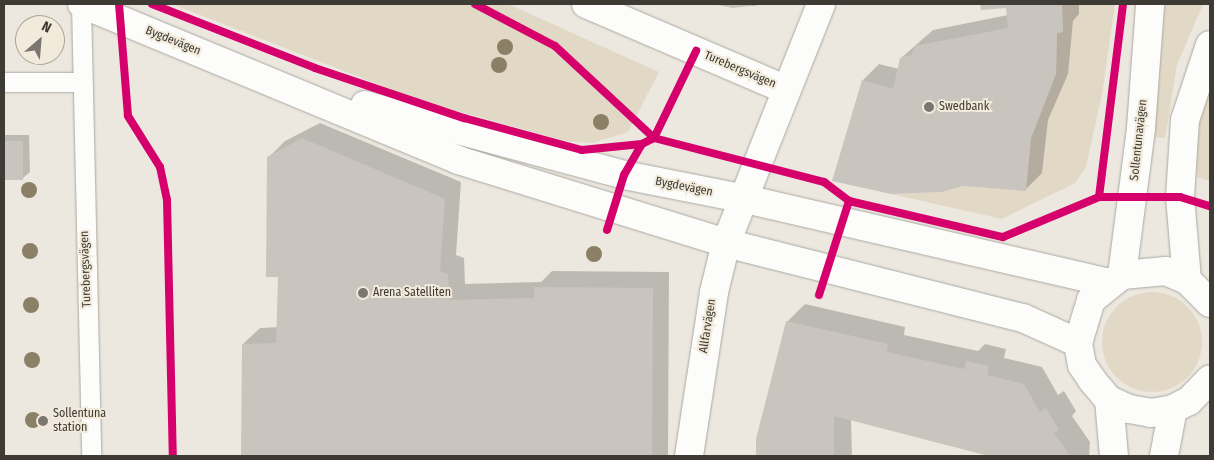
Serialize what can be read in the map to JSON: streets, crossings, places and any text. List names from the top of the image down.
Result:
{
  "streets": {
    "street": [
      "Bygdevägen",
      "Turebergsvägen",
      "Sollentunavägen",
      "Allfarvägen"
    ]
  },
  "crossings": [
    ["Bygdevägen", "Turebergsvägen"],
    ["Bygdevägen", "Sollentunavägen"],
    ["Bygdevägen", "Allfarvägen"],
    ["Turebergsvägen", "Allfarvägen"]
  ],
  "places": ["Swedbank", "Arena Satelliten", "Sollentuna station"],
  "north": "top right"
}
